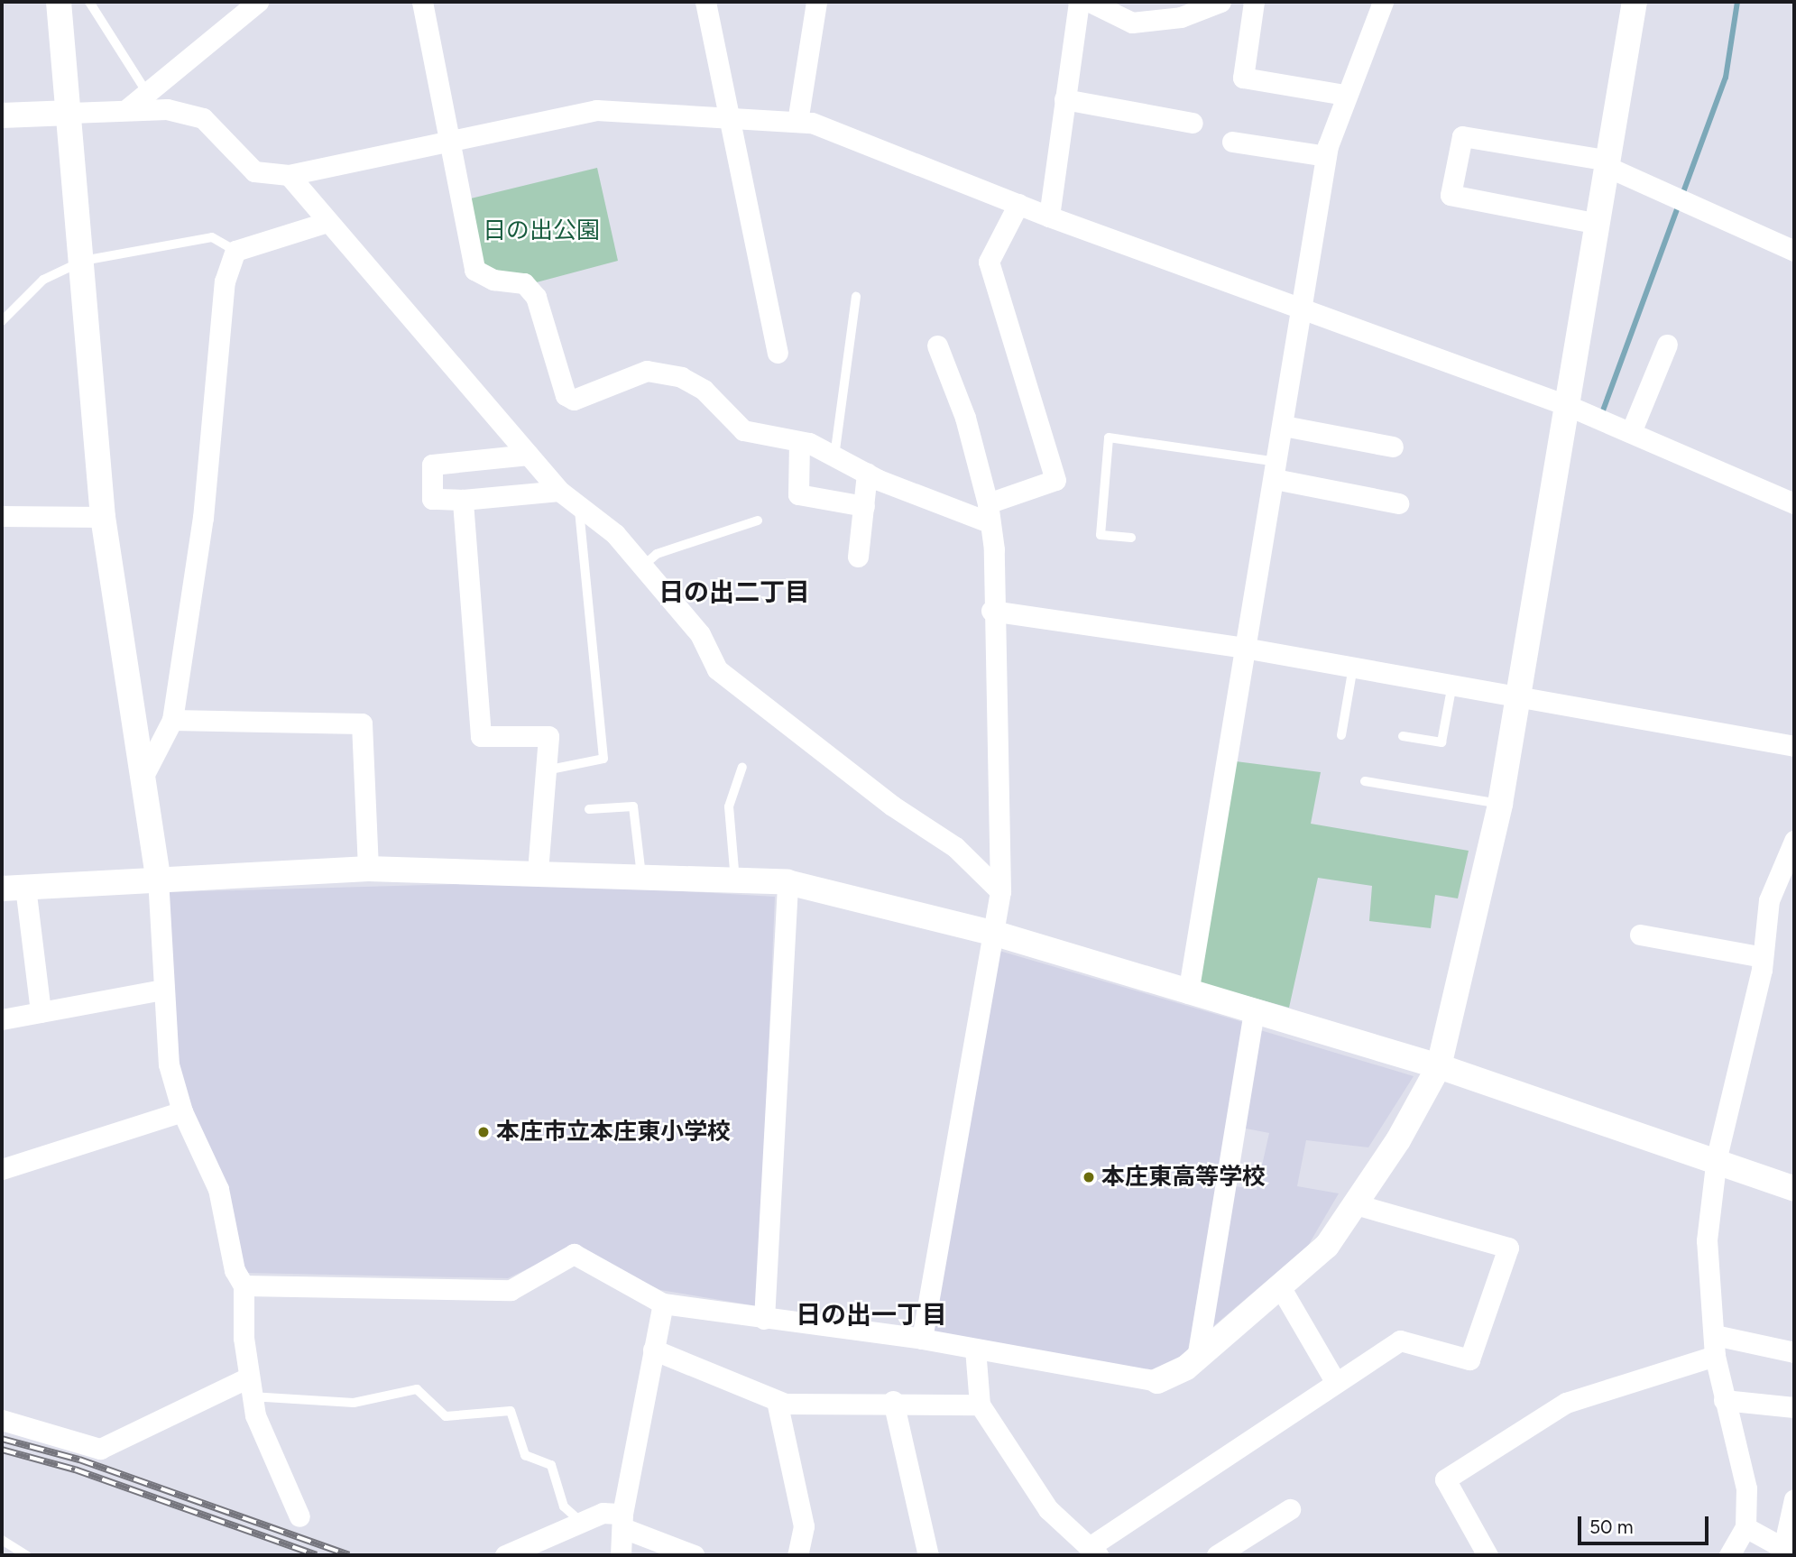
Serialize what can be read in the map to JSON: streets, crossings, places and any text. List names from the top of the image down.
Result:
{
  "districts": ["日の出二丁目", "日の出一丁目"],
  "parks": ["日の出公園"],
  "places": ["本庄市立本庄東小学校", "本庄東高等学校"],
  "scale_bar": "50 m"
}
